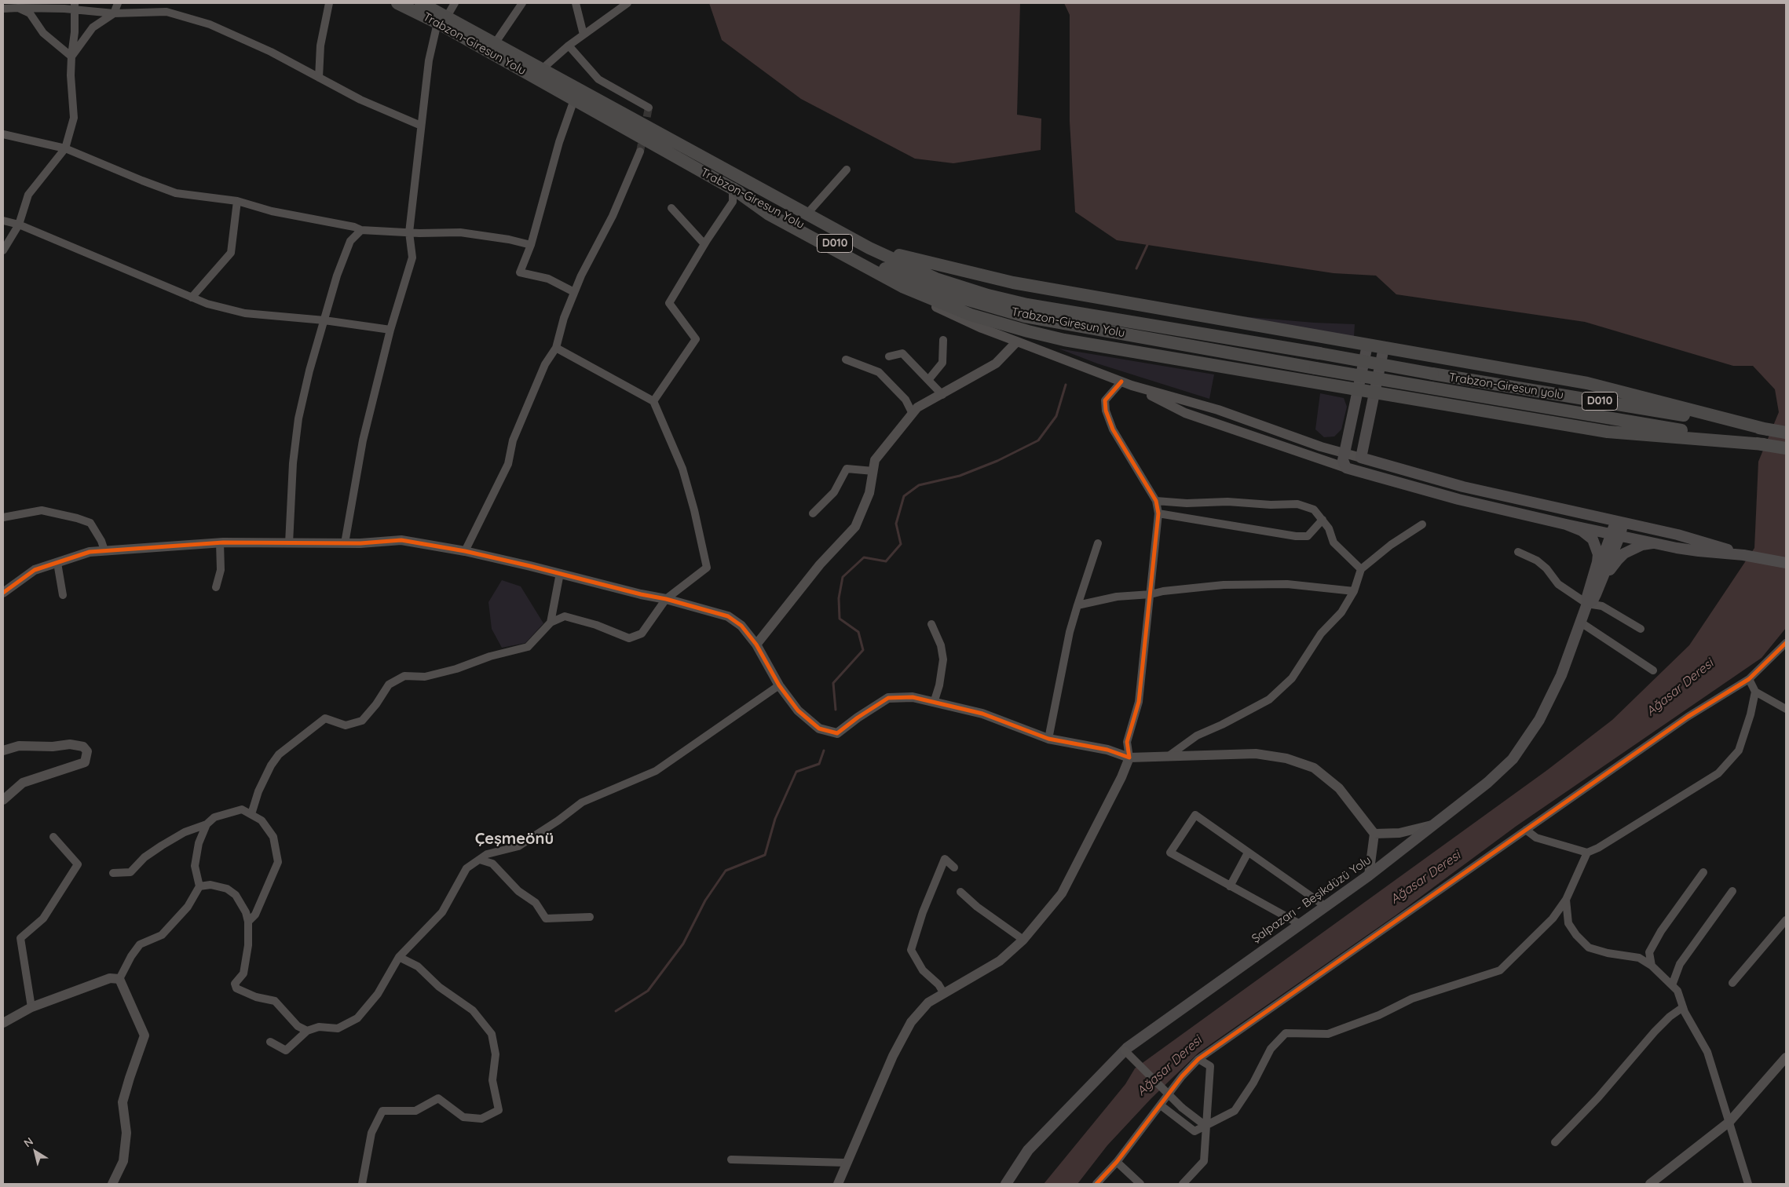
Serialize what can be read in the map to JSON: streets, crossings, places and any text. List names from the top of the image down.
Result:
{
  "streets": {
    "highway": ["Trabzon-Giresun Yolu", "D010", "Trabzon-Giresun yolu"],
    "main road": ["Şalpazarı - Beşikdüzü Yolu"]
  },
  "crossings": [
    ["Trabzon-Giresun Yolu", "D010"],
    ["Trabzon-Giresun Yolu", "Trabzon-Giresun yolu"]
  ],
  "districts": ["Çeşmeönü"],
  "water": ["Ağasar Deresi"],
  "north": "top left"
}
